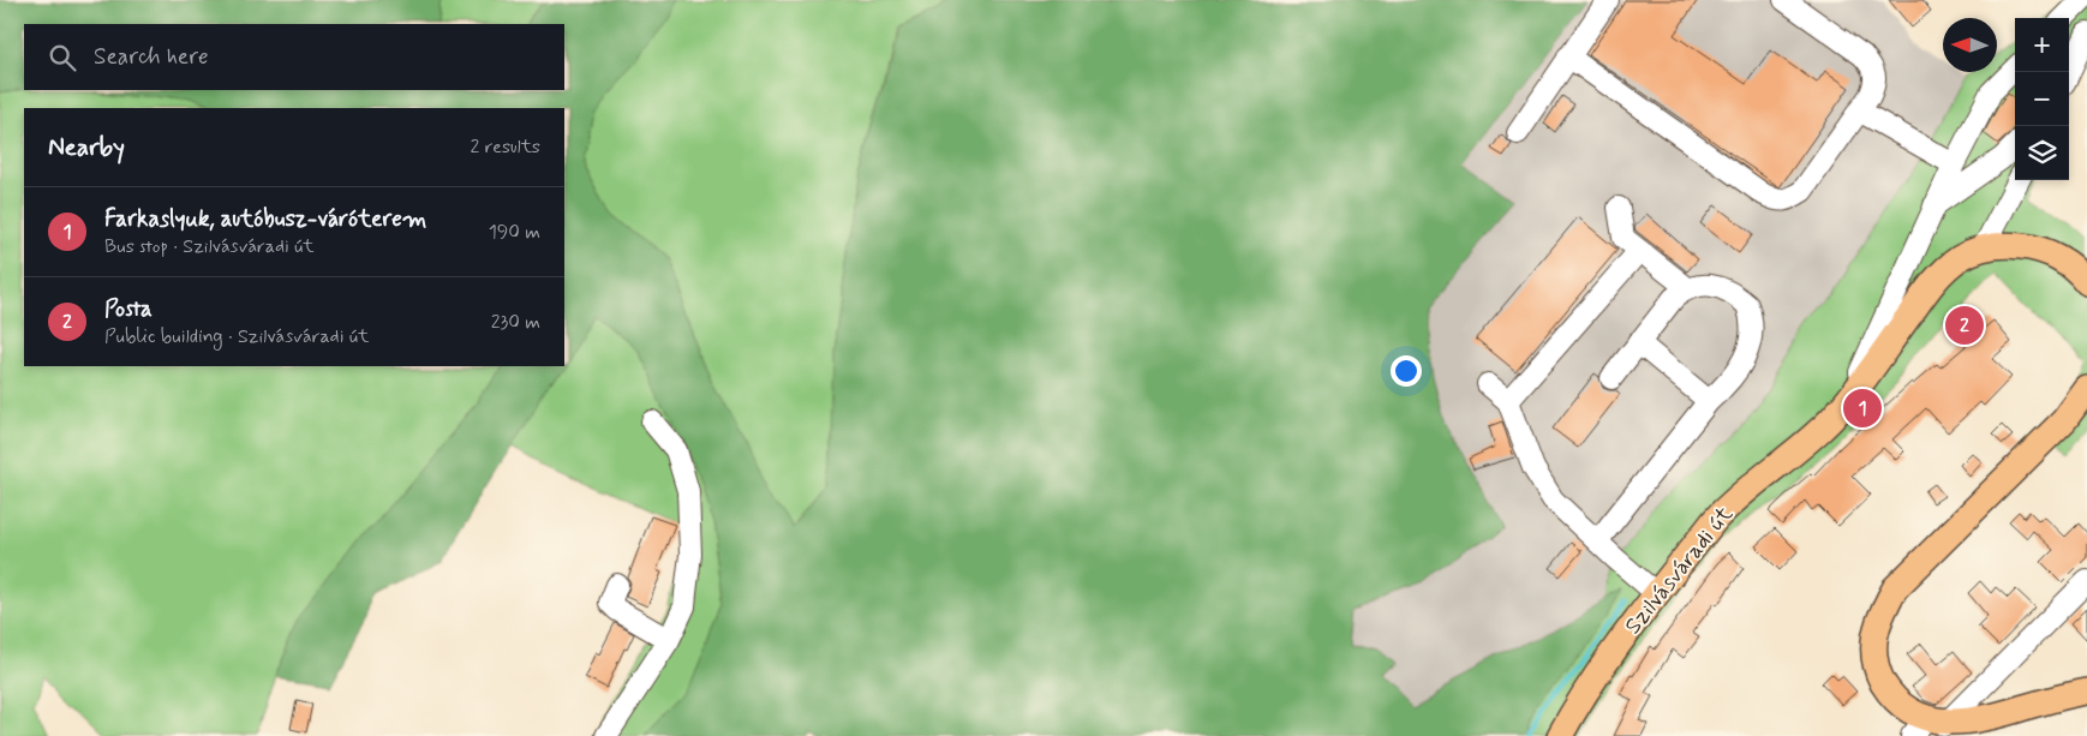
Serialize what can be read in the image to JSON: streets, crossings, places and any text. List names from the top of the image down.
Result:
{
  "streets": {
    "main road": ["Szilvásváradi út"]
  },
  "north": "left",
  "page": {
    "map_buttons": ["+", "−"],
    "search": "Search here",
    "heading": ["Nearby", "2 results"],
    "list": [
      {
        "mark": "1",
        "name": "Farkaslyuk, autóbusz-váróterem",
        "note": "Bus stop · Szilvásváradi út",
        "value": "190 m"
      },
      {
        "mark": "2",
        "name": "Posta",
        "note": "Public building · Szilvásváradi út",
        "value": "230 m"
      }
    ],
    "pins": ["2", "1"]
  }
}
